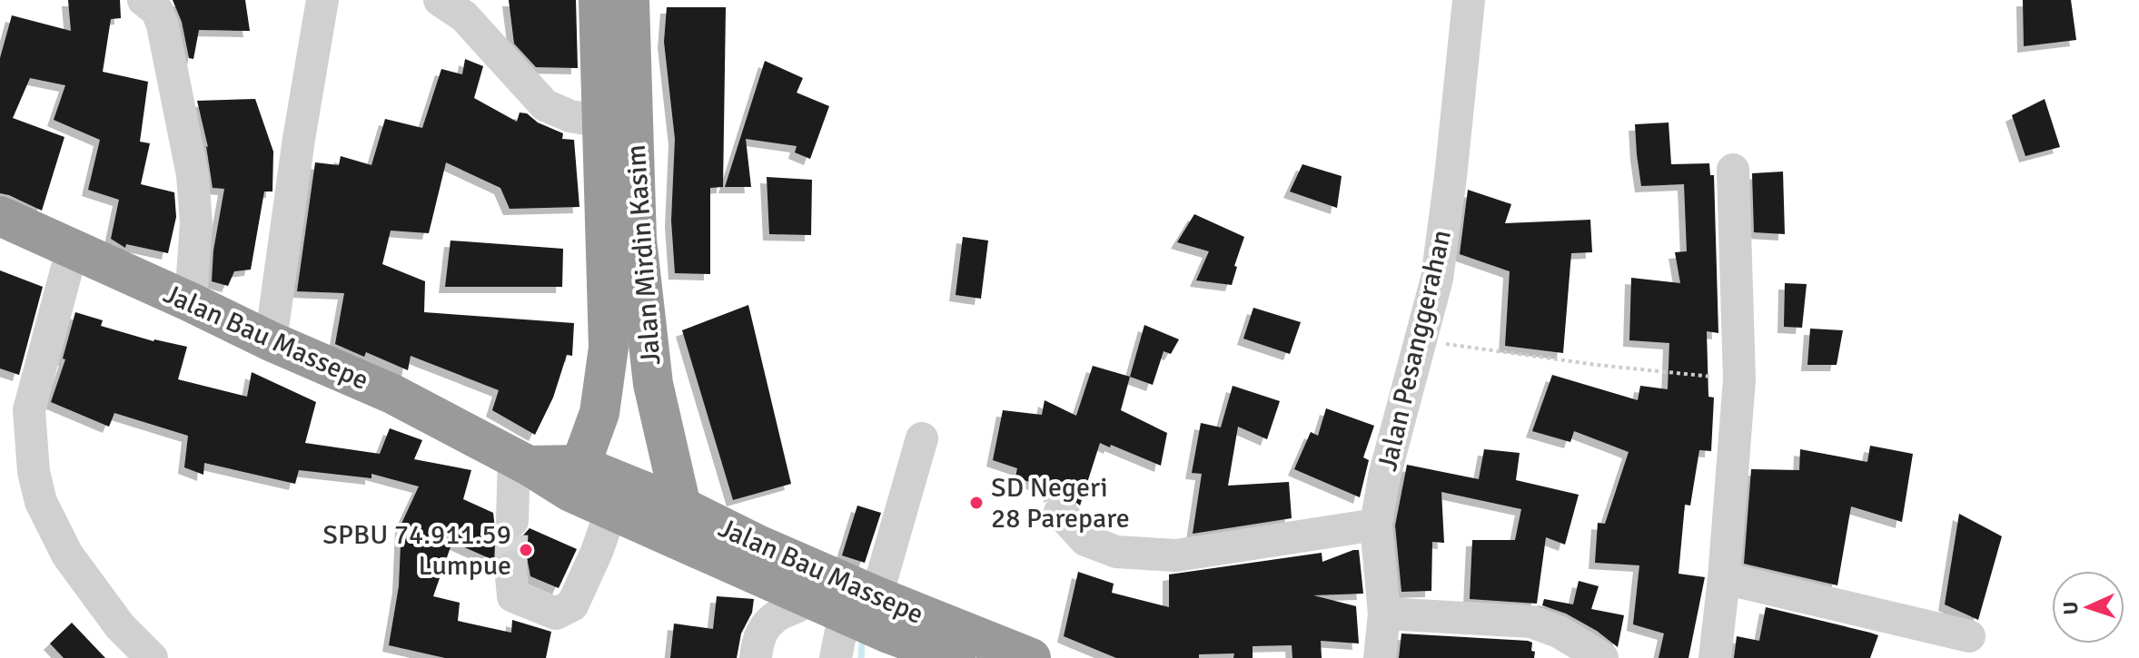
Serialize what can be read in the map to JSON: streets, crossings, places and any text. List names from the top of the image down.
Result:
{
  "streets": {
    "highway": ["Jalan Mirdin Kasim", "Jalan Bau Massepe"],
    "street": ["Jalan Pesanggerahan"]
  },
  "crossings": [
    ["Jalan Mirdin Kasim", "Jalan Bau Massepe"]
  ],
  "places": ["SD Negeri 28 Parepare", "SPBU 74.911.59 Lumpue"],
  "north": "left"
}
